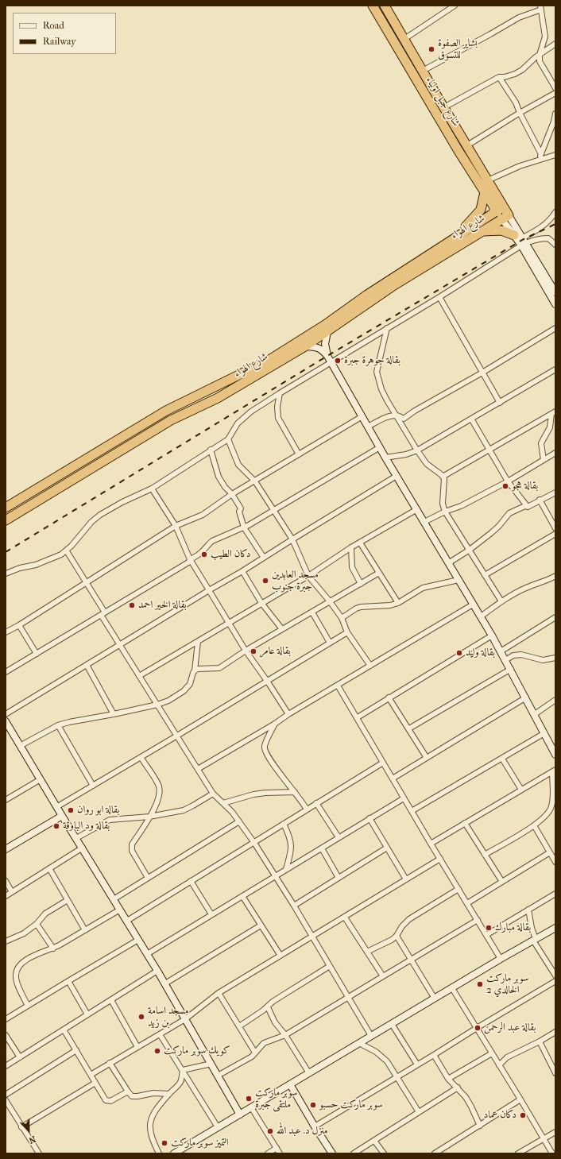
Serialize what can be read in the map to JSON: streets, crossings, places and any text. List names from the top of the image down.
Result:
{
  "streets": {
    "highway": ["شارع جبل اولياء", "شارع الهواء"]
  },
  "crossings": [
    ["شارع جبل اولياء", "شارع الهواء"]
  ],
  "places": [
    "بشاير الصفوة للتسوق",
    "بقالة جوهرة جبرة",
    "بقالة هجو",
    "دكان الطيب",
    "مسجد العابدين جبرة جنوب",
    "بقالة الخير احمد",
    "بقالة عامر",
    "بقالة وليد",
    "بقالة ابو روان",
    "بقالة ود الباوقة",
    "بقالة مبارك",
    "سوبر ماركت الخالدي 2",
    "مسجد اسامة بن زيد",
    "بقالة عبد الرحمن",
    "كويك سوبر ماركت",
    "سوبر ماركت ملتقى جبرة",
    "سوبر ماركت حسبو",
    "دكان عماد",
    "منزل د. عبد الله",
    "التميز سوبر ماركت"
  ],
  "legend": ["Road", "Railway"],
  "north": "bottom"
}
